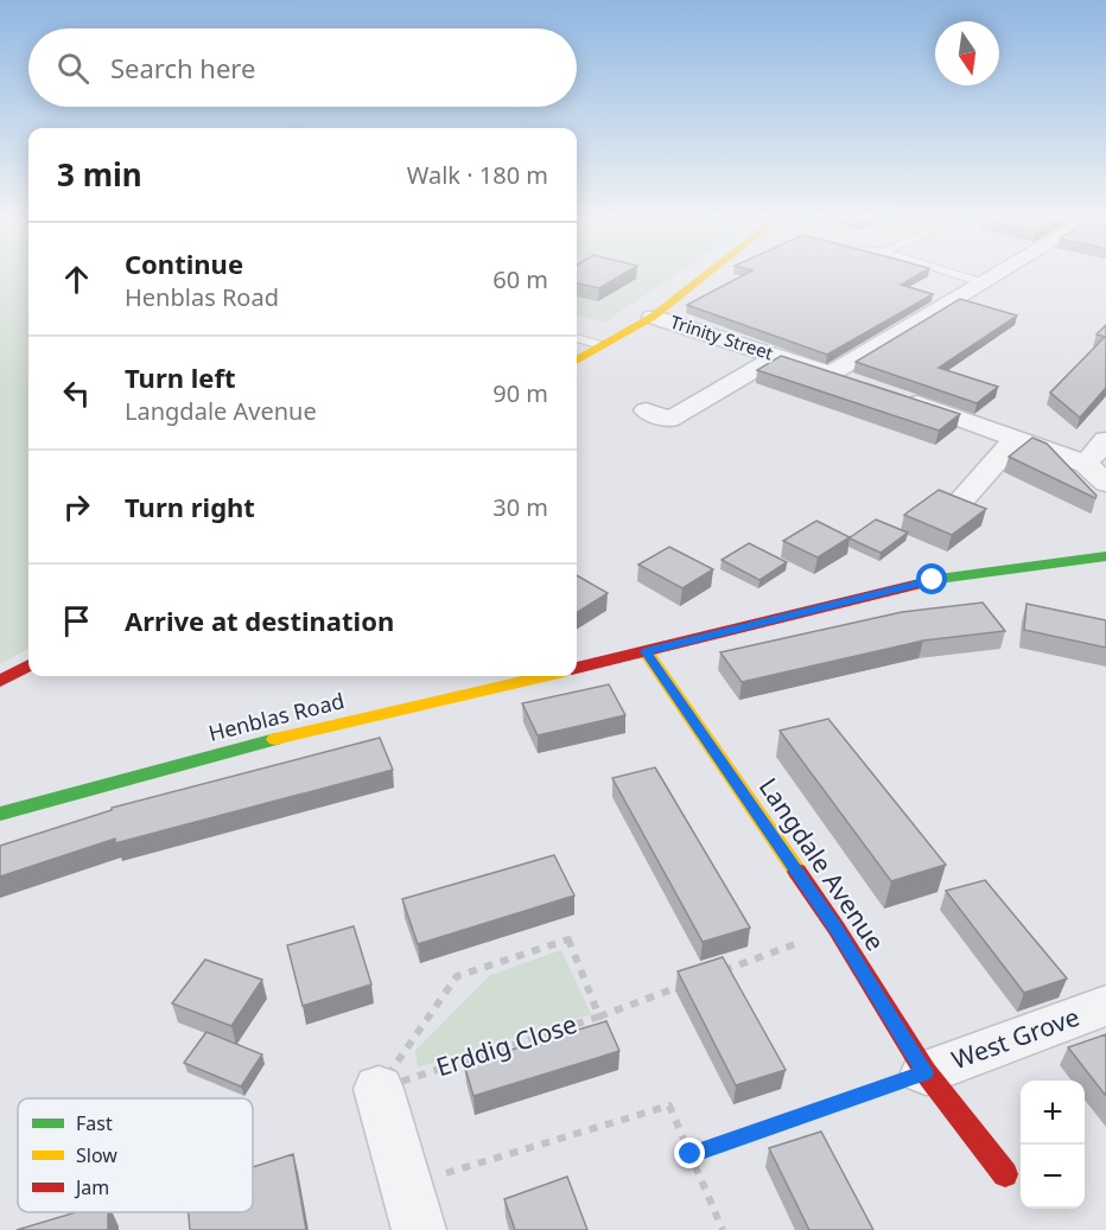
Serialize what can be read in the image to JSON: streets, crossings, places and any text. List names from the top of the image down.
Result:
{
  "streets": {
    "street": [
      "Trinity Street",
      "Henblas Road",
      "Langdale Avenue",
      "West Grove"
    ],
    "path": ["Erddig Close"]
  },
  "crossings": [
    ["Langdale Avenue", "West Grove"]
  ],
  "legend": ["Fast", "Slow", "Jam"],
  "north": "bottom",
  "page": {
    "search": "Search here",
    "heading": ["3 min", "Walk · 180 m"],
    "list": [
      ["Continue", "Henblas Road", "60 m"],
      ["Turn left", "Langdale Avenue", "90 m"],
      ["Turn right", "30 m"],
      "Arrive at destination"
    ],
    "map_buttons": ["+", "−"]
  }
}
